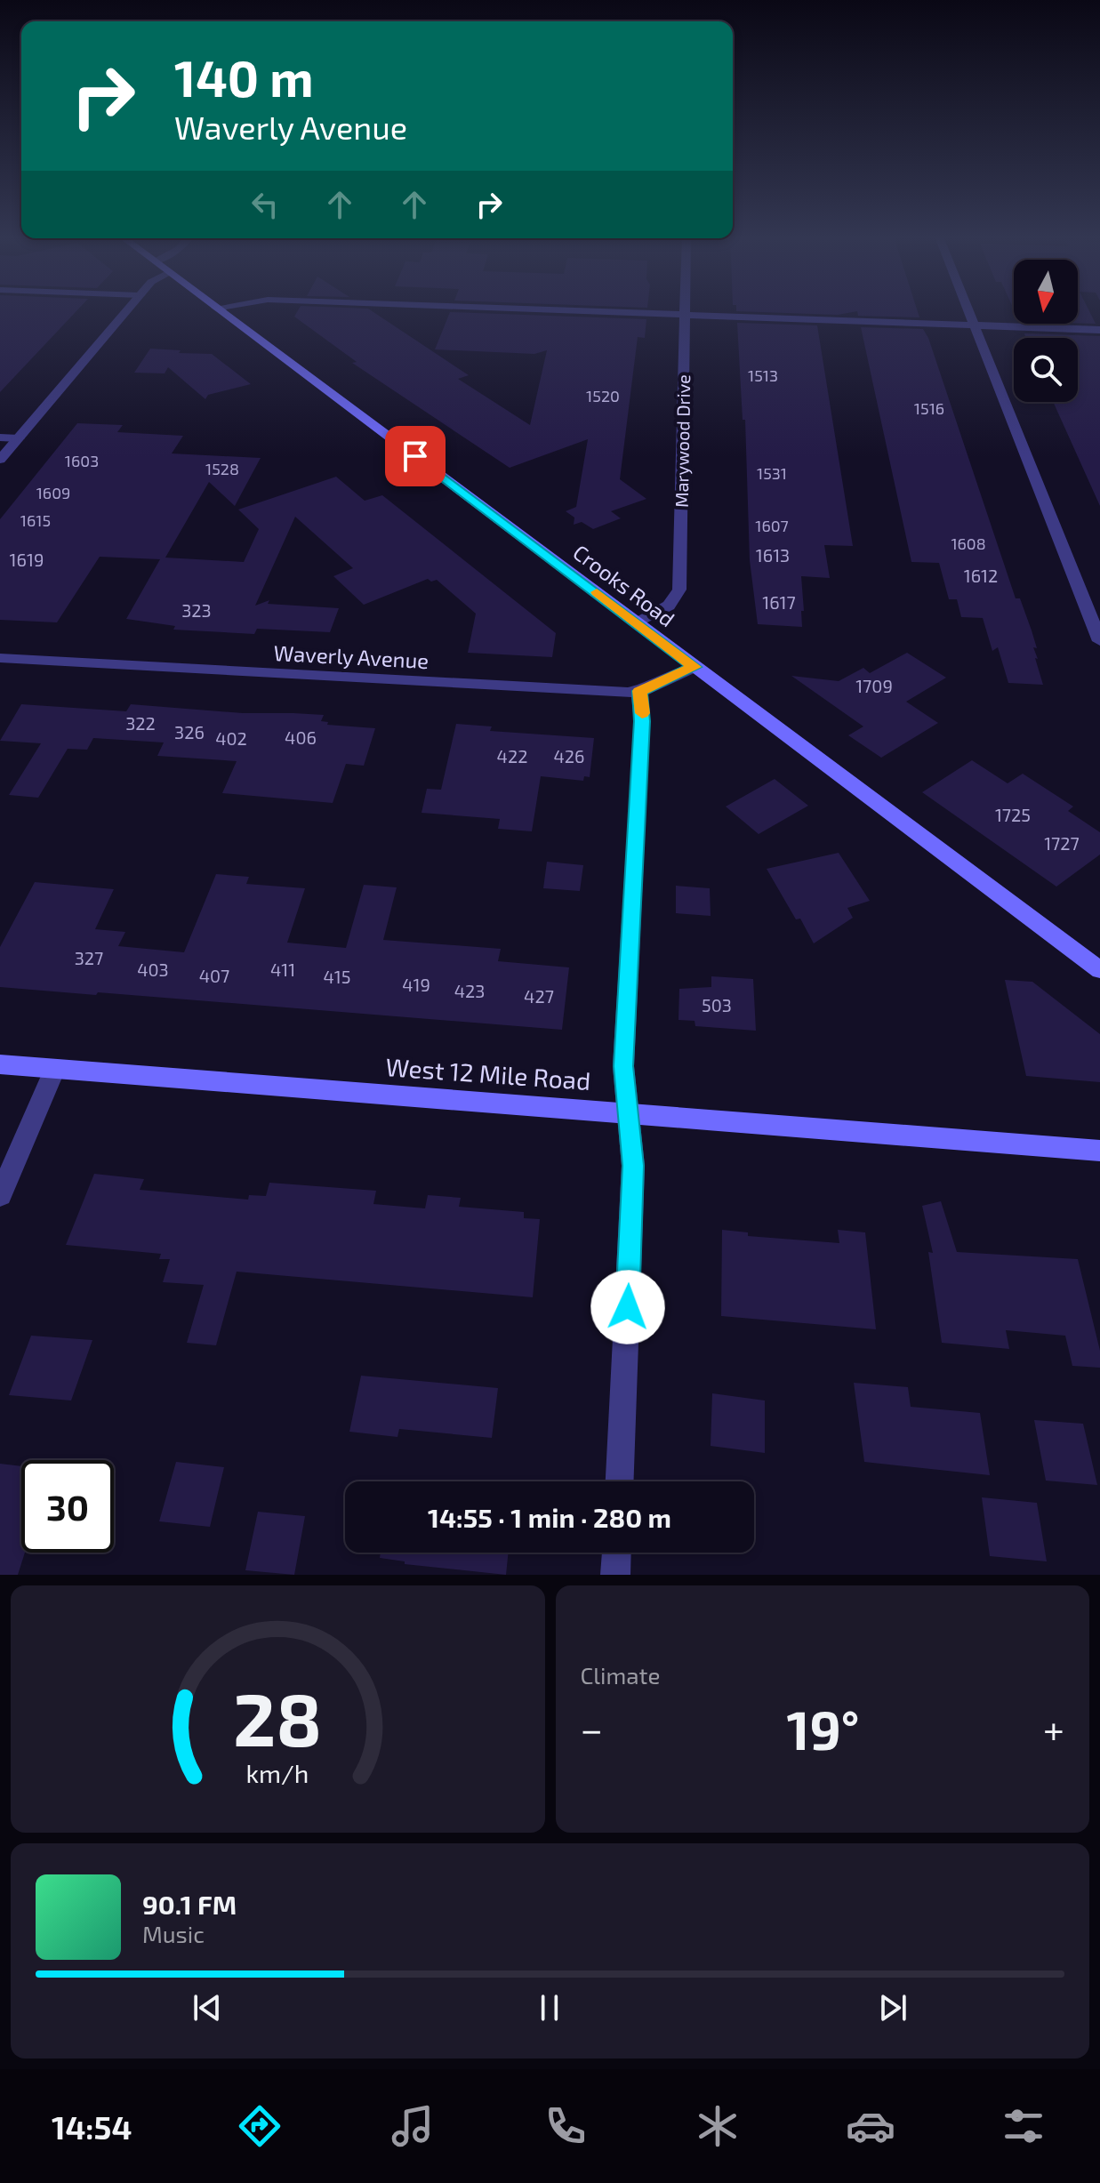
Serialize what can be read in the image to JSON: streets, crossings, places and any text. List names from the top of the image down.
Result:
{
  "streets": {
    "main road": ["Crooks Road", "West 12 Mile Road"],
    "street": ["Marywood Drive", "Waverly Avenue"]
  },
  "crossings": [
    ["Marywood Drive", "Crooks Road"],
    ["Crooks Road", "Waverly Avenue"]
  ],
  "house_numbers": [
    "1513",
    "1520",
    "1516",
    "1603",
    "1528",
    "1531",
    "1609",
    "1615",
    "1607",
    "1608",
    "1613",
    "1619",
    "1612",
    "1617",
    "323",
    "1709",
    "322",
    "326",
    "406",
    "402",
    "422",
    "426",
    "1725",
    "1727",
    "327",
    "403",
    "411",
    "407",
    "415",
    "419",
    "423",
    "427",
    "503"
  ],
  "north": "bottom",
  "page": {
    "turn": ["140 m", "Waverly Avenue"],
    "limit": "30",
    "trip": "14:55 · 1 min · 280 m",
    "tile": "Climate",
    "heat": ["−", "19°", "+"],
    "song": ["90.1 FM", "Music"],
    "tabs": "14:54",
    "gauge": ["28", "km/h"]
  }
}
